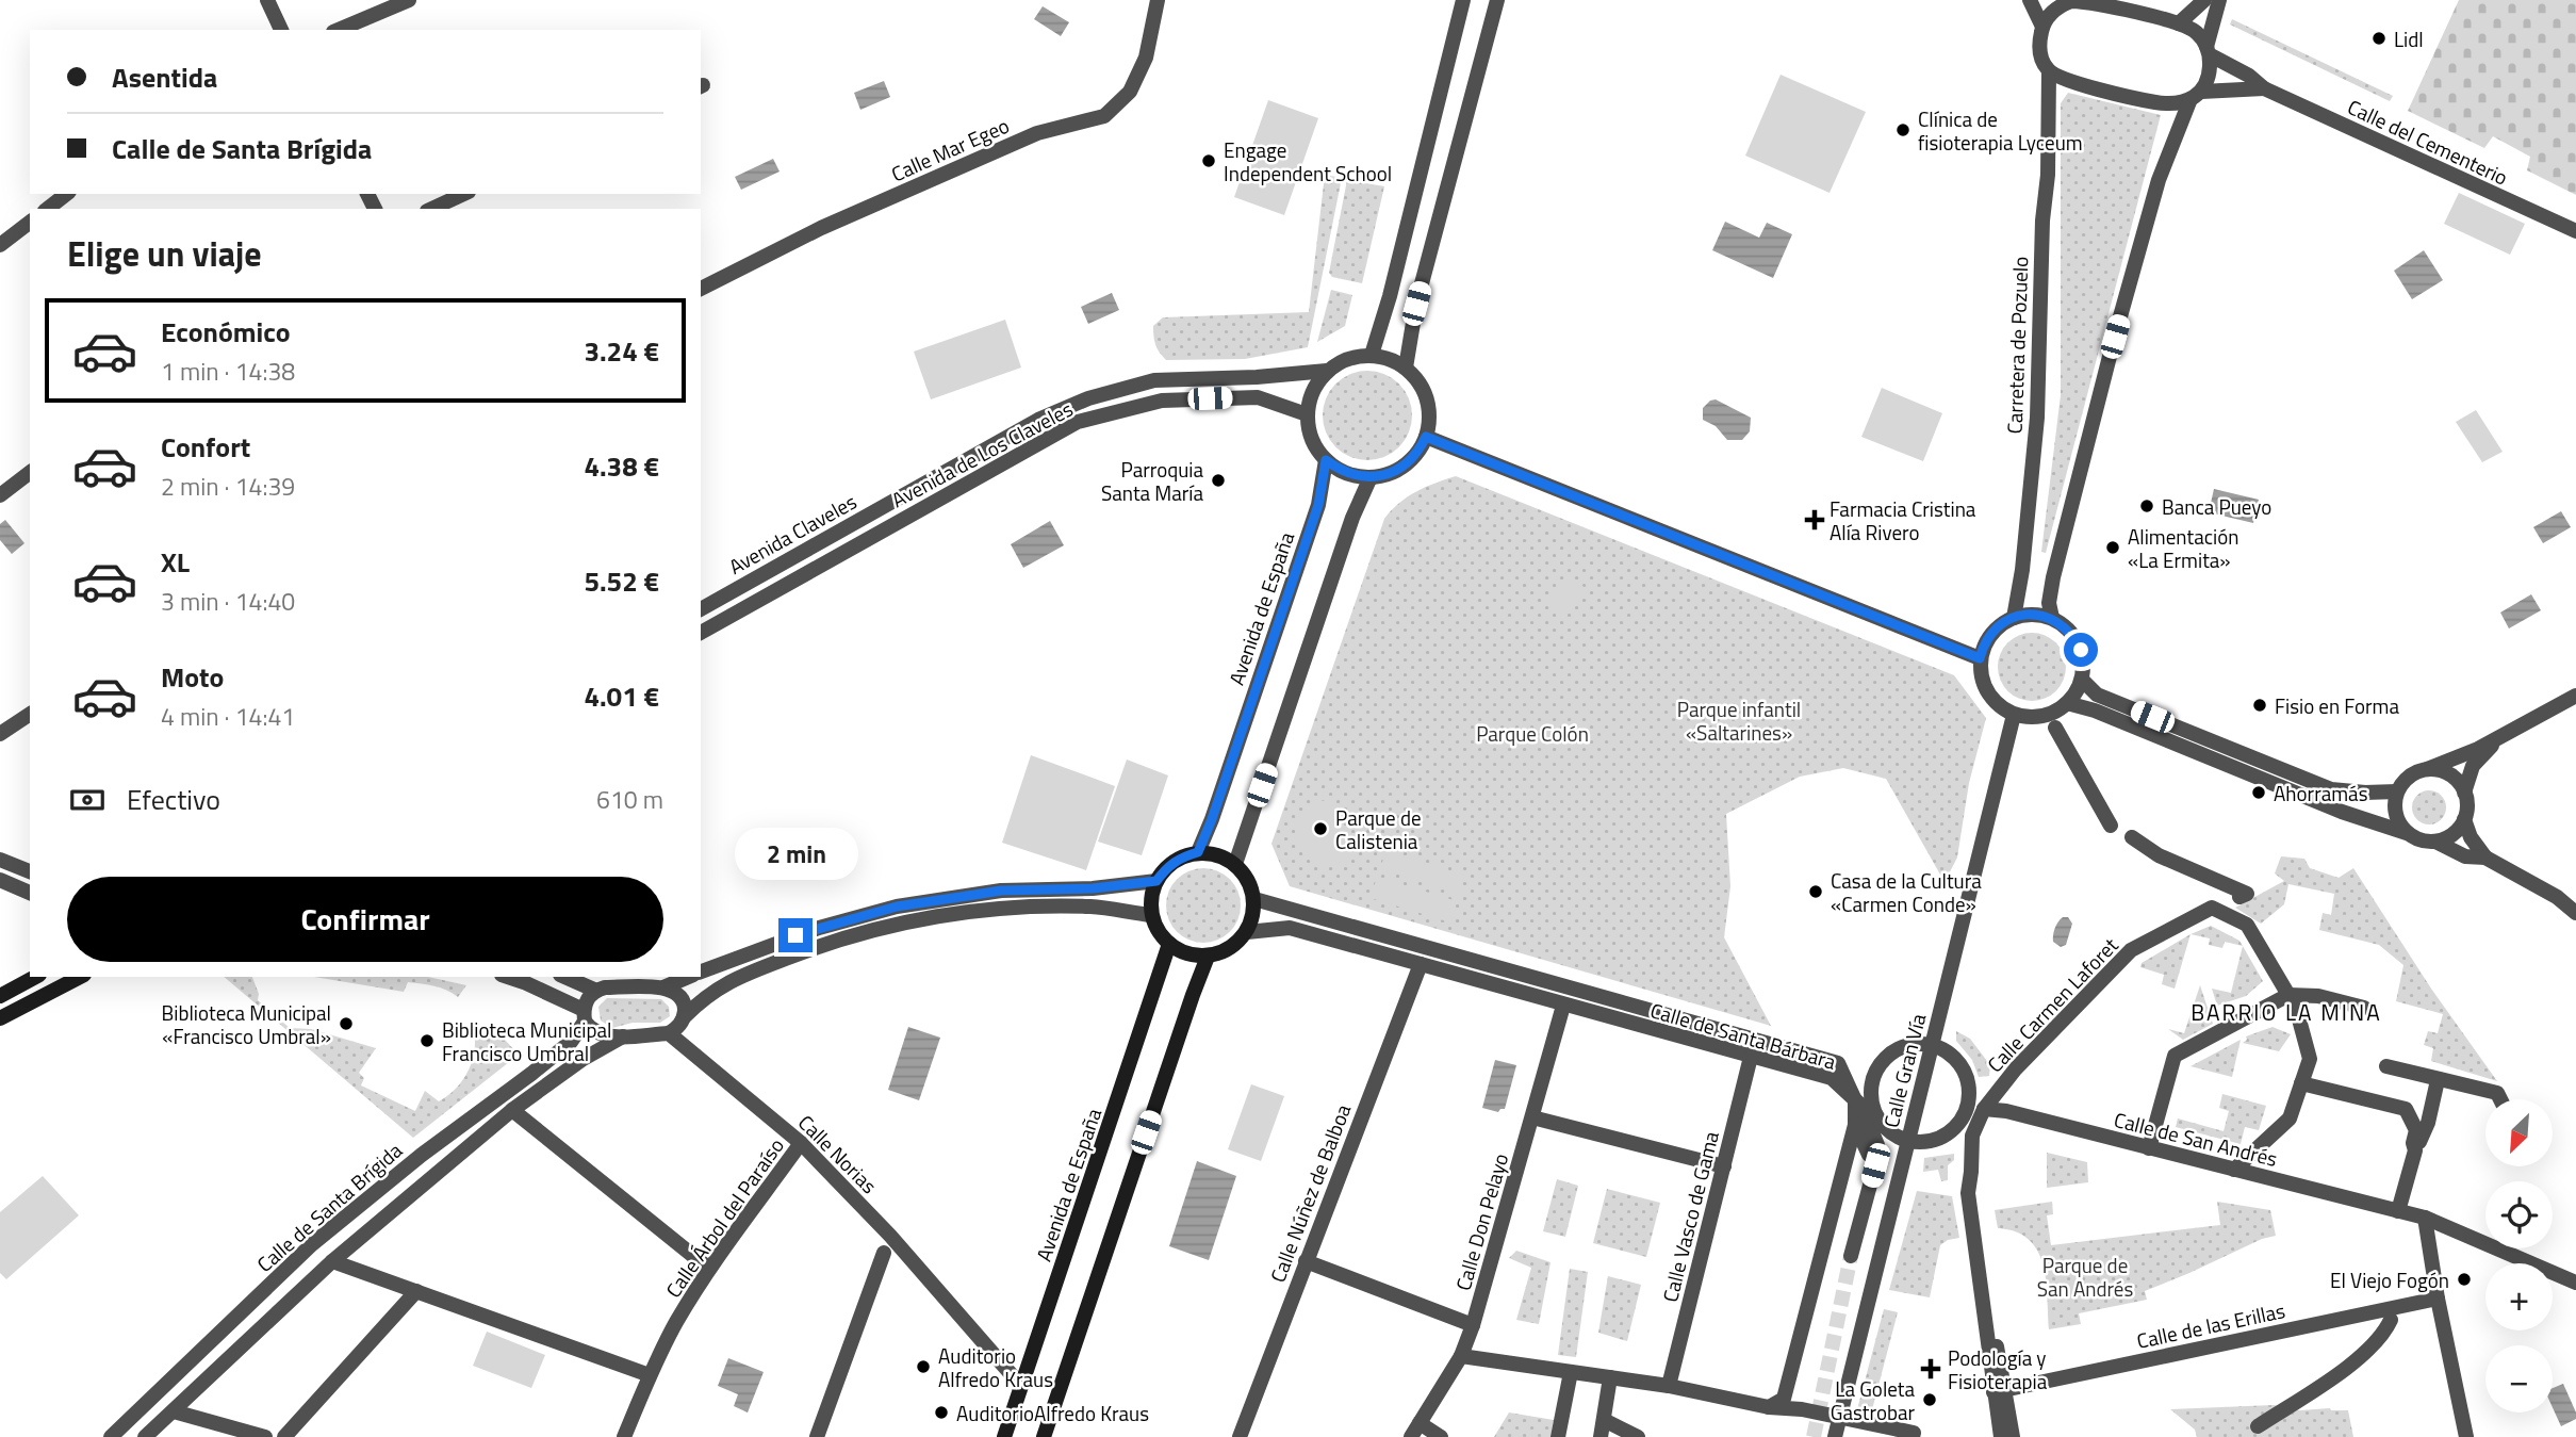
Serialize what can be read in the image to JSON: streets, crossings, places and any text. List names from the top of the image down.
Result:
{
  "streets": {
    "street": [
      "Calle del Cementerio",
      "Calle Mar Egeo",
      "Carretera de Pozuelo",
      "Avenida de Los Claveles",
      "Avenida Claveles",
      "Avenida de España",
      "Calle Carmen Laforet",
      "Calle de Santa Bárbara",
      "Calle Gran Vía",
      "Calle de San Andrés",
      "Calle Norias",
      "Calle Núñez de Balboa",
      "Calle de Santa Brígida",
      "Calle Vasco de Gama",
      "Calle Árbol del Paraíso",
      "Calle Don Pelayo",
      "Calle de las Erillas"
    ]
  },
  "crossings": [
    ["Calle del Cementerio", "Carretera de Pozuelo"],
    ["Carretera de Pozuelo", "Calle Gran Vía"],
    ["Avenida de Los Claveles", "Avenida Claveles"],
    ["Avenida de Los Claveles", "Avenida de España"],
    ["Avenida Claveles", "Avenida de España"],
    ["Avenida de España", "Calle de Santa Bárbara"],
    ["Avenida de España", "Calle Norias"],
    ["Calle Carmen Laforet", "Calle de San Andrés"],
    ["Calle de Santa Bárbara", "Calle Gran Vía"],
    ["Calle de Santa Bárbara", "Calle Núñez de Balboa"],
    ["Calle de Santa Bárbara", "Calle Vasco de Gama"],
    ["Calle de Santa Bárbara", "Calle Don Pelayo"],
    ["Calle Norias", "Calle Árbol del Paraíso"]
  ],
  "districts": ["BARRIO LA MINA"],
  "parks": ["Parque infantil «Saltarines»", "Parque Colón", "Parque de San Andrés"],
  "places": {
    "other": [
      "Lidl",
      "Clínica de fisioterapia Lyceum",
      "Engage Independent School",
      "Parroquia Santa María",
      "Banca Pueyo",
      "Alimentación «La Ermita»",
      "Fisio en Forma",
      "Ahorramás",
      "Parque de Calistenia",
      "Casa de la Cultura «Carmen Conde»",
      "Biblioteca Municipal «Francisco Umbral»",
      "Biblioteca Municipal Francisco Umbral",
      "El Viejo Fogón",
      "Auditorio Alfredo Kraus",
      "La Goleta Gastrobar",
      "AuditorioAlfredo Kraus"
    ],
    "health": ["Farmacia Cristina Alía Rivero", "Podología y Fisioterapia"]
  },
  "north": "bottom left",
  "page": {
    "banner": ["Asentida", "Calle de Santa Brígida"],
    "heading": "Elige un viaje",
    "list": [
      {
        "name": "Económico",
        "note": "1 min · 14:38",
        "value": "3.24 €"
      },
      {
        "name": "Confort",
        "note": "2 min · 14:39",
        "value": "4.38 €"
      },
      {
        "name": "XL",
        "note": "3 min · 14:40",
        "value": "5.52 €"
      },
      {
        "name": "Moto",
        "note": "4 min · 14:41",
        "value": "4.01 €"
      }
    ],
    "pay": ["Efectivo", "610 m"],
    "bubble": "2 min",
    "buttons": "Confirmar",
    "map_buttons": ["+", "−"]
  }
}
